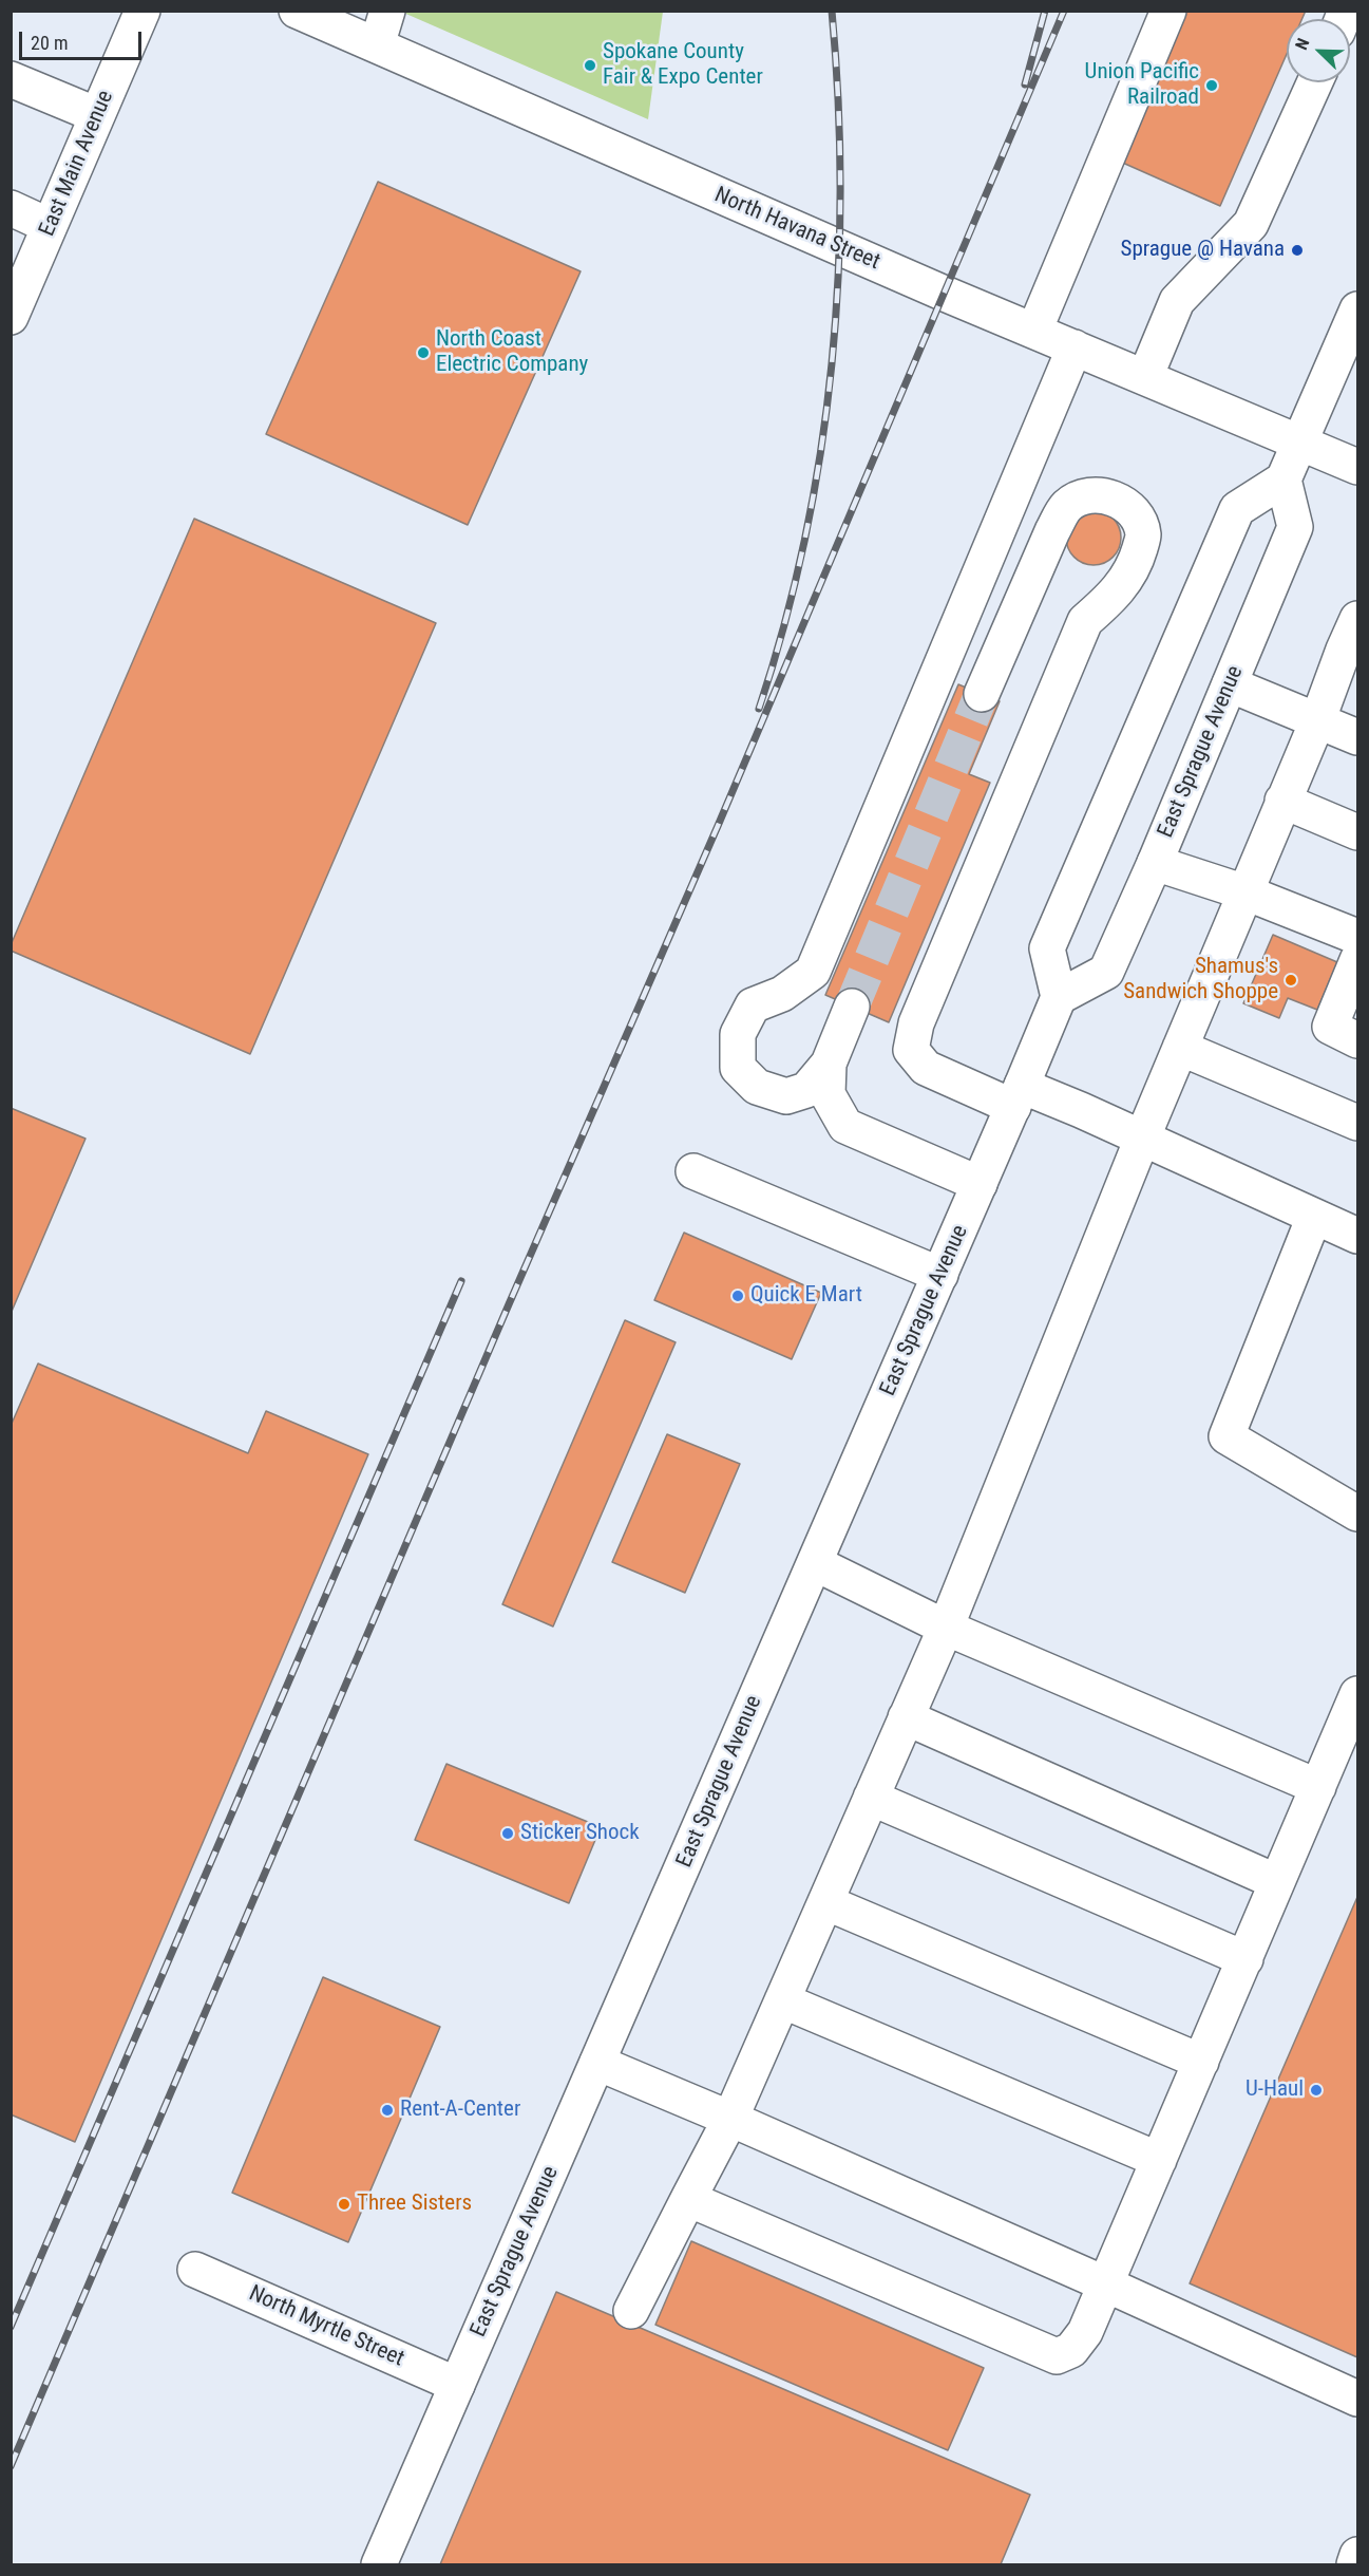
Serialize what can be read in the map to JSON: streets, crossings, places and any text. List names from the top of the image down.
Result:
{
  "streets": {
    "main road": [
      "East Main Avenue",
      "North Havana Street",
      "East Sprague Avenue",
      "North Myrtle Street"
    ]
  },
  "crossings": [
    ["East Sprague Avenue", "North Myrtle Street"]
  ],
  "places": [
    "Spokane County Fair & Expo Center",
    "Union Pacific Railroad",
    "Sprague @ Havana",
    "North Coast Electric Company",
    "Shamus's Sandwich Shoppe",
    "Quick E Mart",
    "Sticker Shock",
    "U-Haul",
    "Rent-A-Center",
    "Three Sisters"
  ],
  "scale_bar": "20 m",
  "north": "top left"
}
